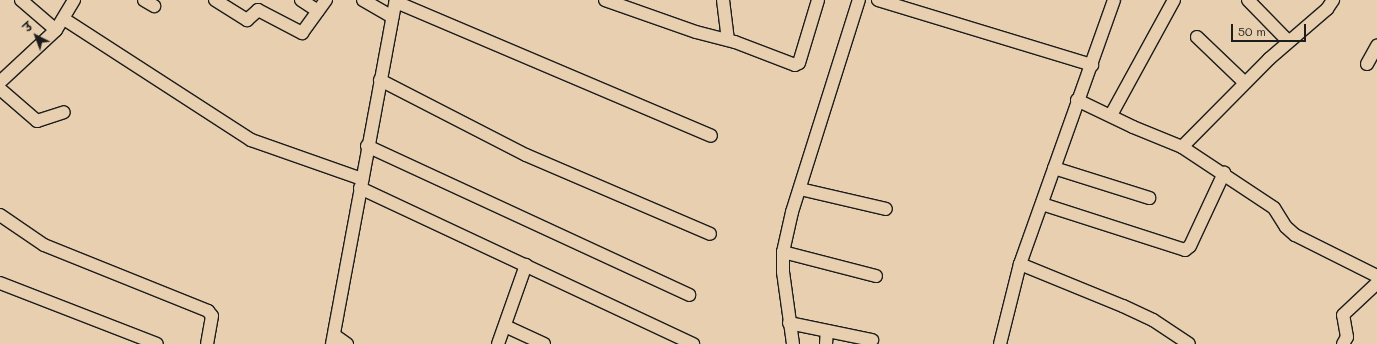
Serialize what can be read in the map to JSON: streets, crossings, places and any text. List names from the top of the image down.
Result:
{
  "scale_bar": "50 m",
  "north": "top left"
}
